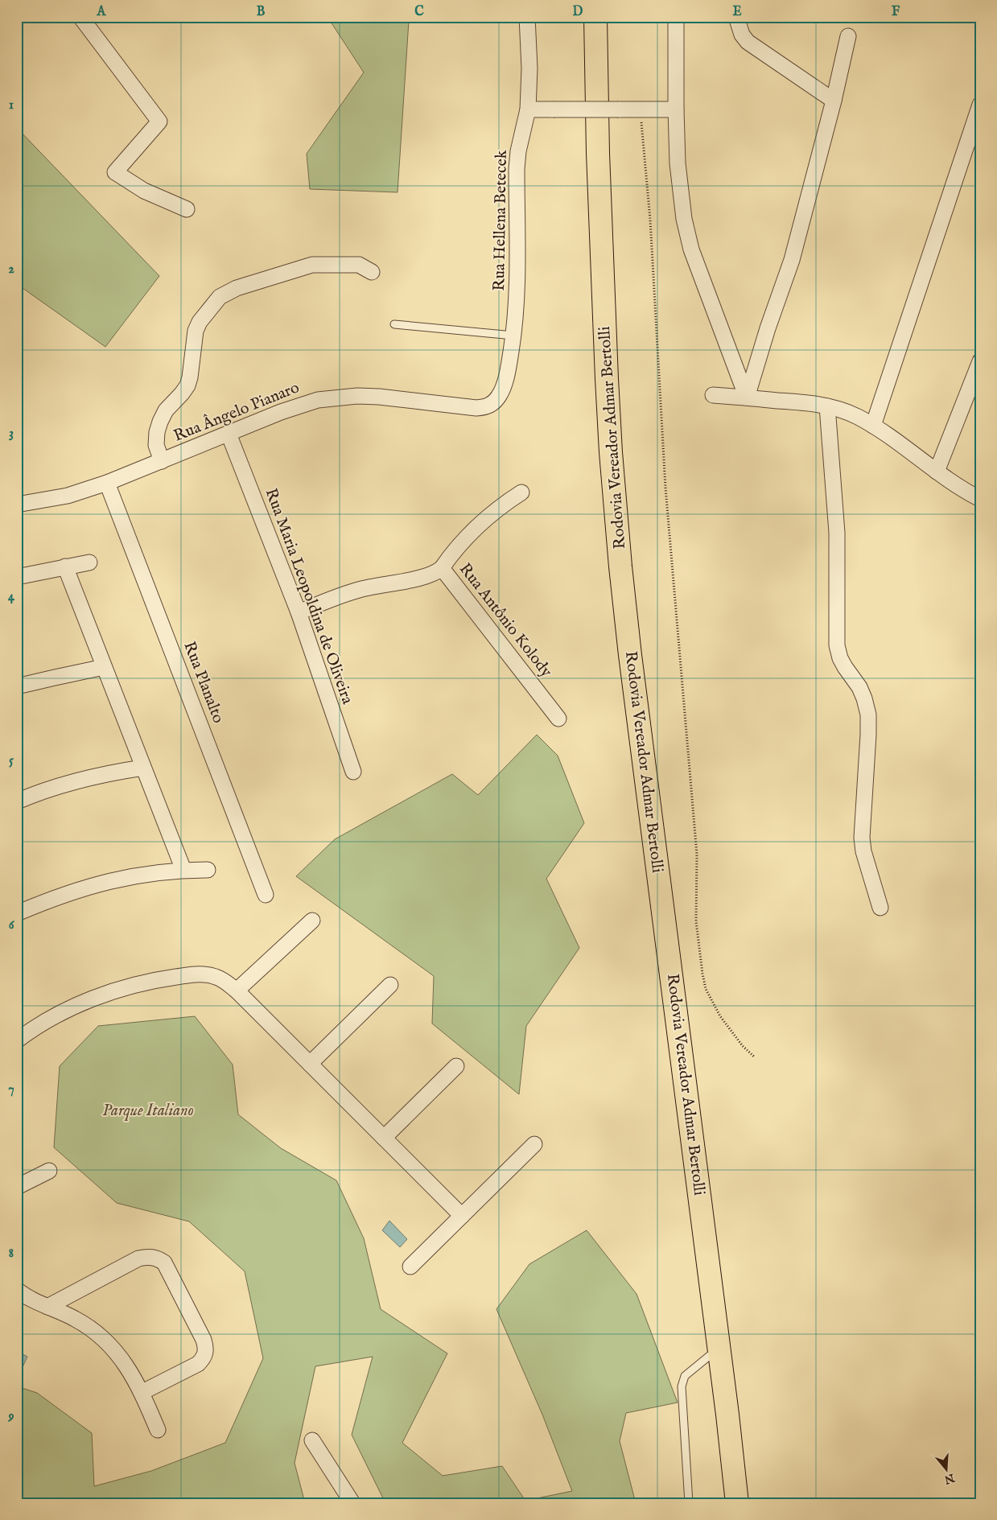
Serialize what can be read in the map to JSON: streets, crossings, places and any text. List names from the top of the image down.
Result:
{
  "streets": {
    "highway": ["Rodovia Vereador Admar Bertolli"],
    "street": [
      "Rua Hellena Betecek",
      "Rua Ângelo Pianaro",
      "Rua Maria Leopoldina de Oliveira",
      "Rua Antônio Kolody",
      "Rua Planalto"
    ]
  },
  "crossings": [
    ["Rua Hellena Betecek", "Rua Ângelo Pianaro"],
    ["Rua Ângelo Pianaro", "Rua Maria Leopoldina de Oliveira"],
    ["Rua Ângelo Pianaro", "Rua Planalto"],
    ["Rua Maria Leopoldina de Oliveira", "Rua Antônio Kolody"]
  ],
  "parks": ["Parque Italiano"],
  "north": "bottom",
  "grid": {
    "columns": [
      "A",
      "B",
      "C",
      "D",
      "E",
      "F"
    ],
    "rows": [
      "1",
      "2",
      "3",
      "4",
      "5",
      "6",
      "7",
      "8",
      "9"
    ]
  }
}
